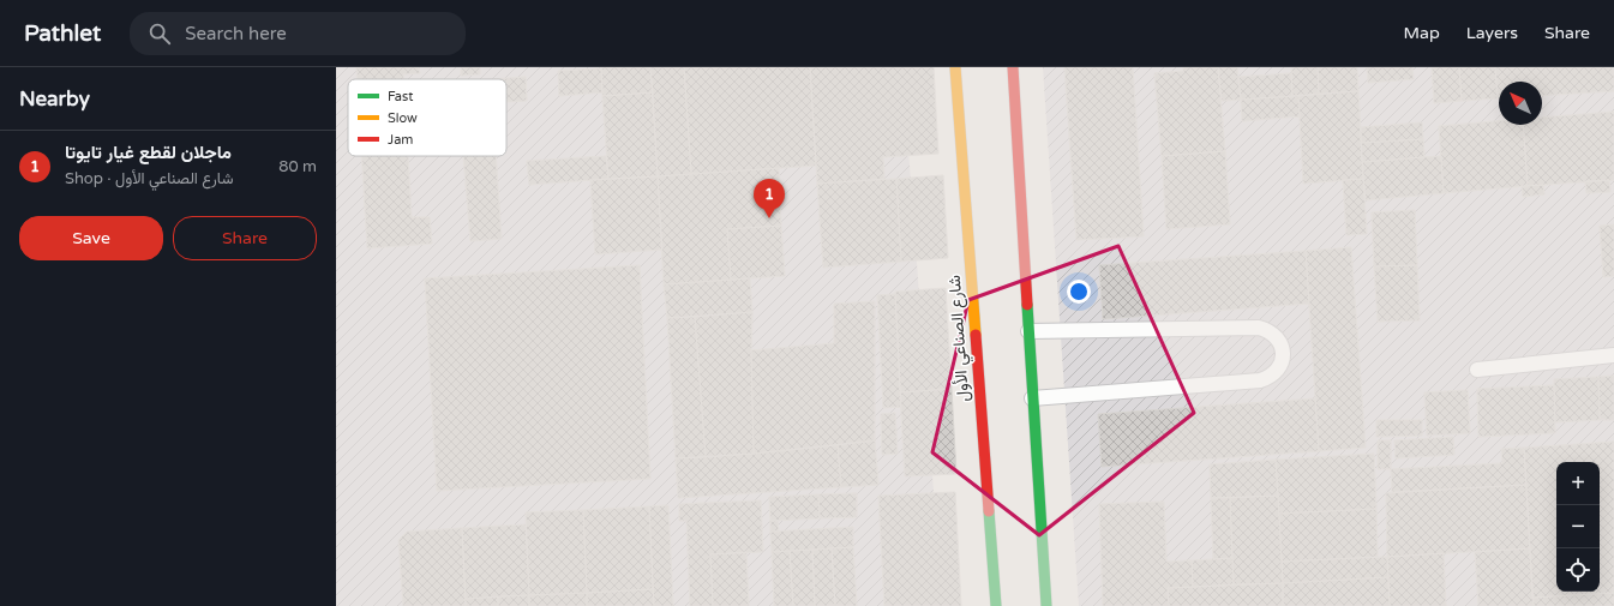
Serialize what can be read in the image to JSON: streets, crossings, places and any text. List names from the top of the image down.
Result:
{
  "streets": {
    "main road": ["شارع الصناعي الأول"]
  },
  "legend": ["Fast", "Slow", "Jam"],
  "north": "top left",
  "page": {
    "header": "Pathlet",
    "search": "Search here",
    "nav": ["Map", "Layers", "Share"],
    "heading": "Nearby",
    "list": [
      {
        "mark": "1",
        "name": "ماجلان لقطع غيار تايوتا",
        "note": "Shop · شارع الصناعي الأول",
        "value": "80 m"
      }
    ],
    "pins": "1",
    "buttons": ["Save", "Share"],
    "map_buttons": ["+", "−"]
  }
}
